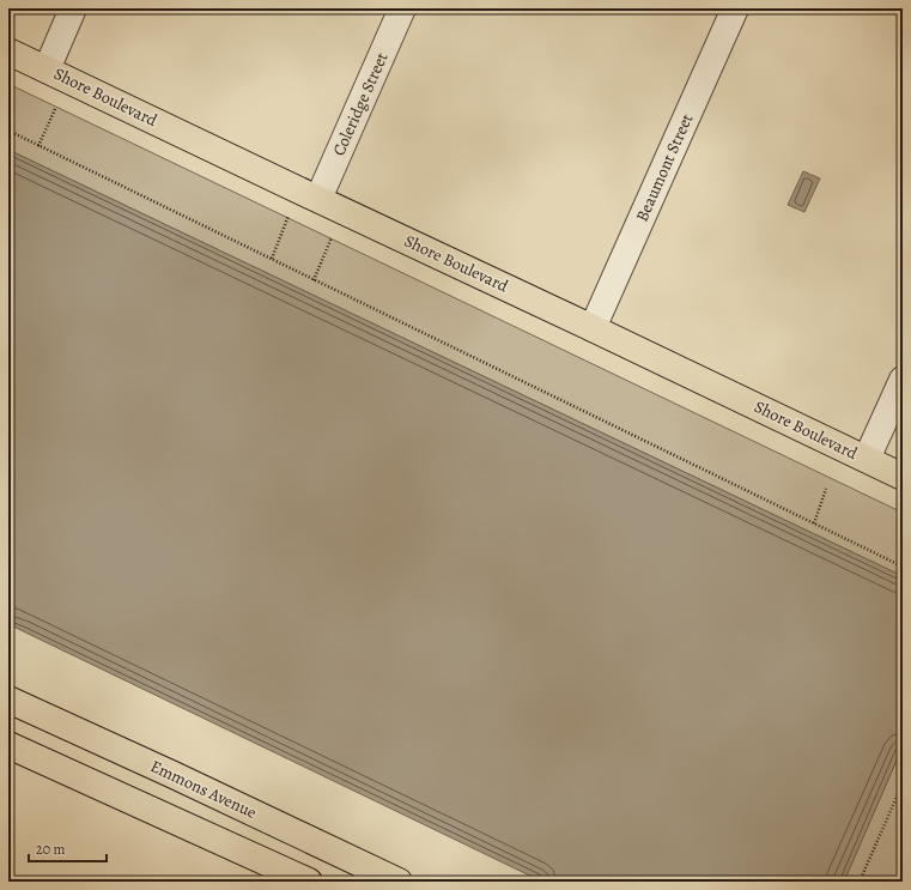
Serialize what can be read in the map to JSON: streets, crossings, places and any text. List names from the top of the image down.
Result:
{
  "streets": {
    "main road": ["Shore Boulevard", "Emmons Avenue"],
    "street": ["Coleridge Street", "Beaumont Street"]
  },
  "crossings": [
    ["Shore Boulevard", "Coleridge Street"],
    ["Shore Boulevard", "Beaumont Street"]
  ],
  "scale_bar": "20 m"
}
